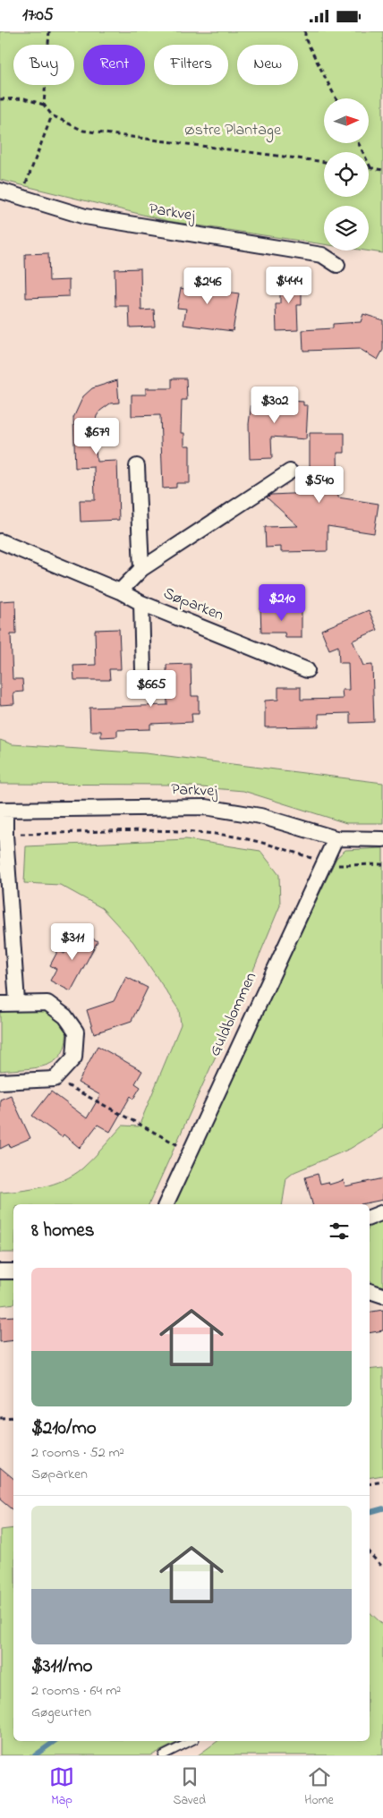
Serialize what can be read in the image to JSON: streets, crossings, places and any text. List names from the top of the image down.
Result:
{
  "streets": {
    "street": ["Parkvej", "Søparken", "Guldblommen"]
  },
  "crossings": [
    ["Parkvej", "Guldblommen"]
  ],
  "parks": ["Østre Plantage"],
  "north": "right",
  "page": {
    "status": "17:05",
    "chip": [
      "Buy",
      "Rent",
      "Filters",
      "New"
    ],
    "price": [
      "$444",
      "$246",
      "$302",
      "$679",
      "$540",
      "$210",
      "$665",
      "$311"
    ],
    "heading": "8 homes",
    "list": [
      {
        "name": "$210/mo",
        "note": "2 rooms · 52 m² · Søparken"
      },
      {
        "name": "$311/mo",
        "note": "2 rooms · 64 m² · Gøgeurten"
      }
    ],
    "tabs": ["Map", "Saved", "Home"]
  }
}
